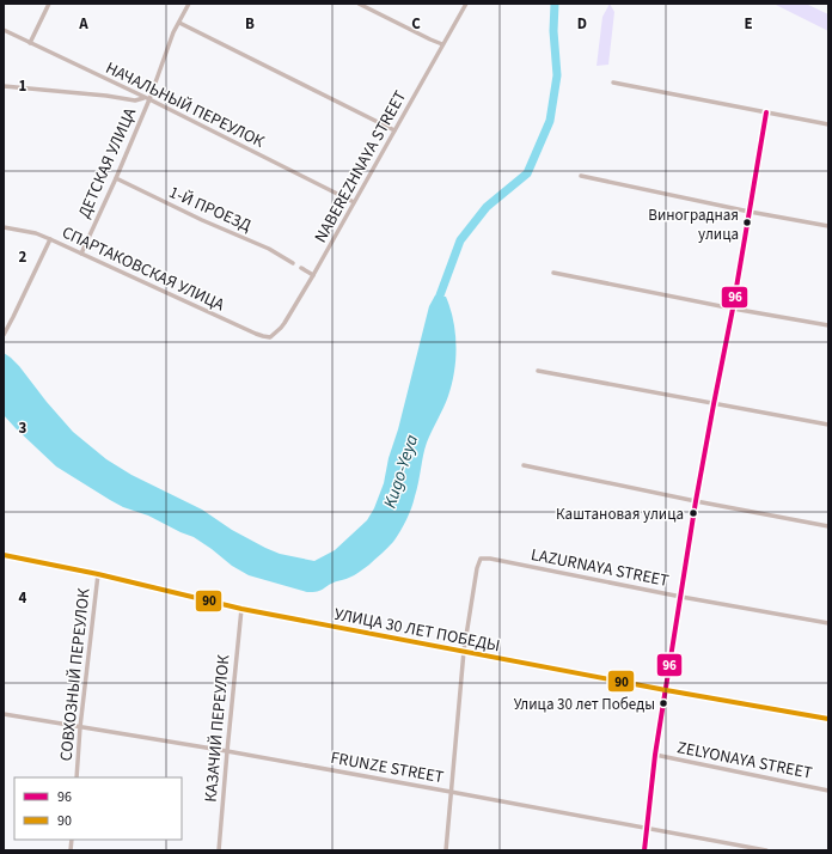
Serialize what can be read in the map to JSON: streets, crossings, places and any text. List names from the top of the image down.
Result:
{
  "streets": {
    "street": [
      "НАЧАЛЬНЫЙ ПЕРЕУЛОК",
      "ДЕТСКАЯ УЛИЦА",
      "NABEREZHNAYA STREET",
      "1-Й ПРОЕЗД",
      "СПАРТАКОВСКАЯ УЛИЦА",
      "LAZURNAYA STREET",
      "УЛИЦА 30 ЛЕТ ПОБЕДЫ",
      "СОВХОЗНЫЙ ПЕРЕУЛОК",
      "КАЗАЧИЙ ПЕРЕУЛОК",
      "ZELYONAYA STREET",
      "FRUNZE STREET"
    ]
  },
  "crossings": [
    ["НАЧАЛЬНЫЙ ПЕРЕУЛОК", "ДЕТСКАЯ УЛИЦА"],
    ["НАЧАЛЬНЫЙ ПЕРЕУЛОК", "NABEREZHNAYA STREET"],
    ["ДЕТСКАЯ УЛИЦА", "1-Й ПРОЕЗД"],
    ["ДЕТСКАЯ УЛИЦА", "СПАРТАКОВСКАЯ УЛИЦА"],
    ["NABEREZHNAYA STREET", "СПАРТАКОВСКАЯ УЛИЦА"],
    ["LAZURNAYA STREET", "УЛИЦА 30 ЛЕТ ПОБЕДЫ"],
    ["УЛИЦА 30 ЛЕТ ПОБЕДЫ", "СОВХОЗНЫЙ ПЕРЕУЛОК"],
    ["УЛИЦА 30 ЛЕТ ПОБЕДЫ", "КАЗАЧИЙ ПЕРЕУЛОК"],
    ["СОВХОЗНЫЙ ПЕРЕУЛОК", "FRUNZE STREET"],
    ["КАЗАЧИЙ ПЕРЕУЛОК", "FRUNZE STREET"]
  ],
  "water": ["Kugo-Yeya"],
  "places": ["Виноградная улица", "Каштановая улица", "Улица 30 лет Победы"],
  "lines": ["transit line 96", "transit line 90"],
  "legend": ["96", "90"],
  "grid": {
    "columns": [
      "A",
      "B",
      "C",
      "D",
      "E"
    ],
    "rows": [
      "1",
      "2",
      "3",
      "4"
    ]
  }
}
